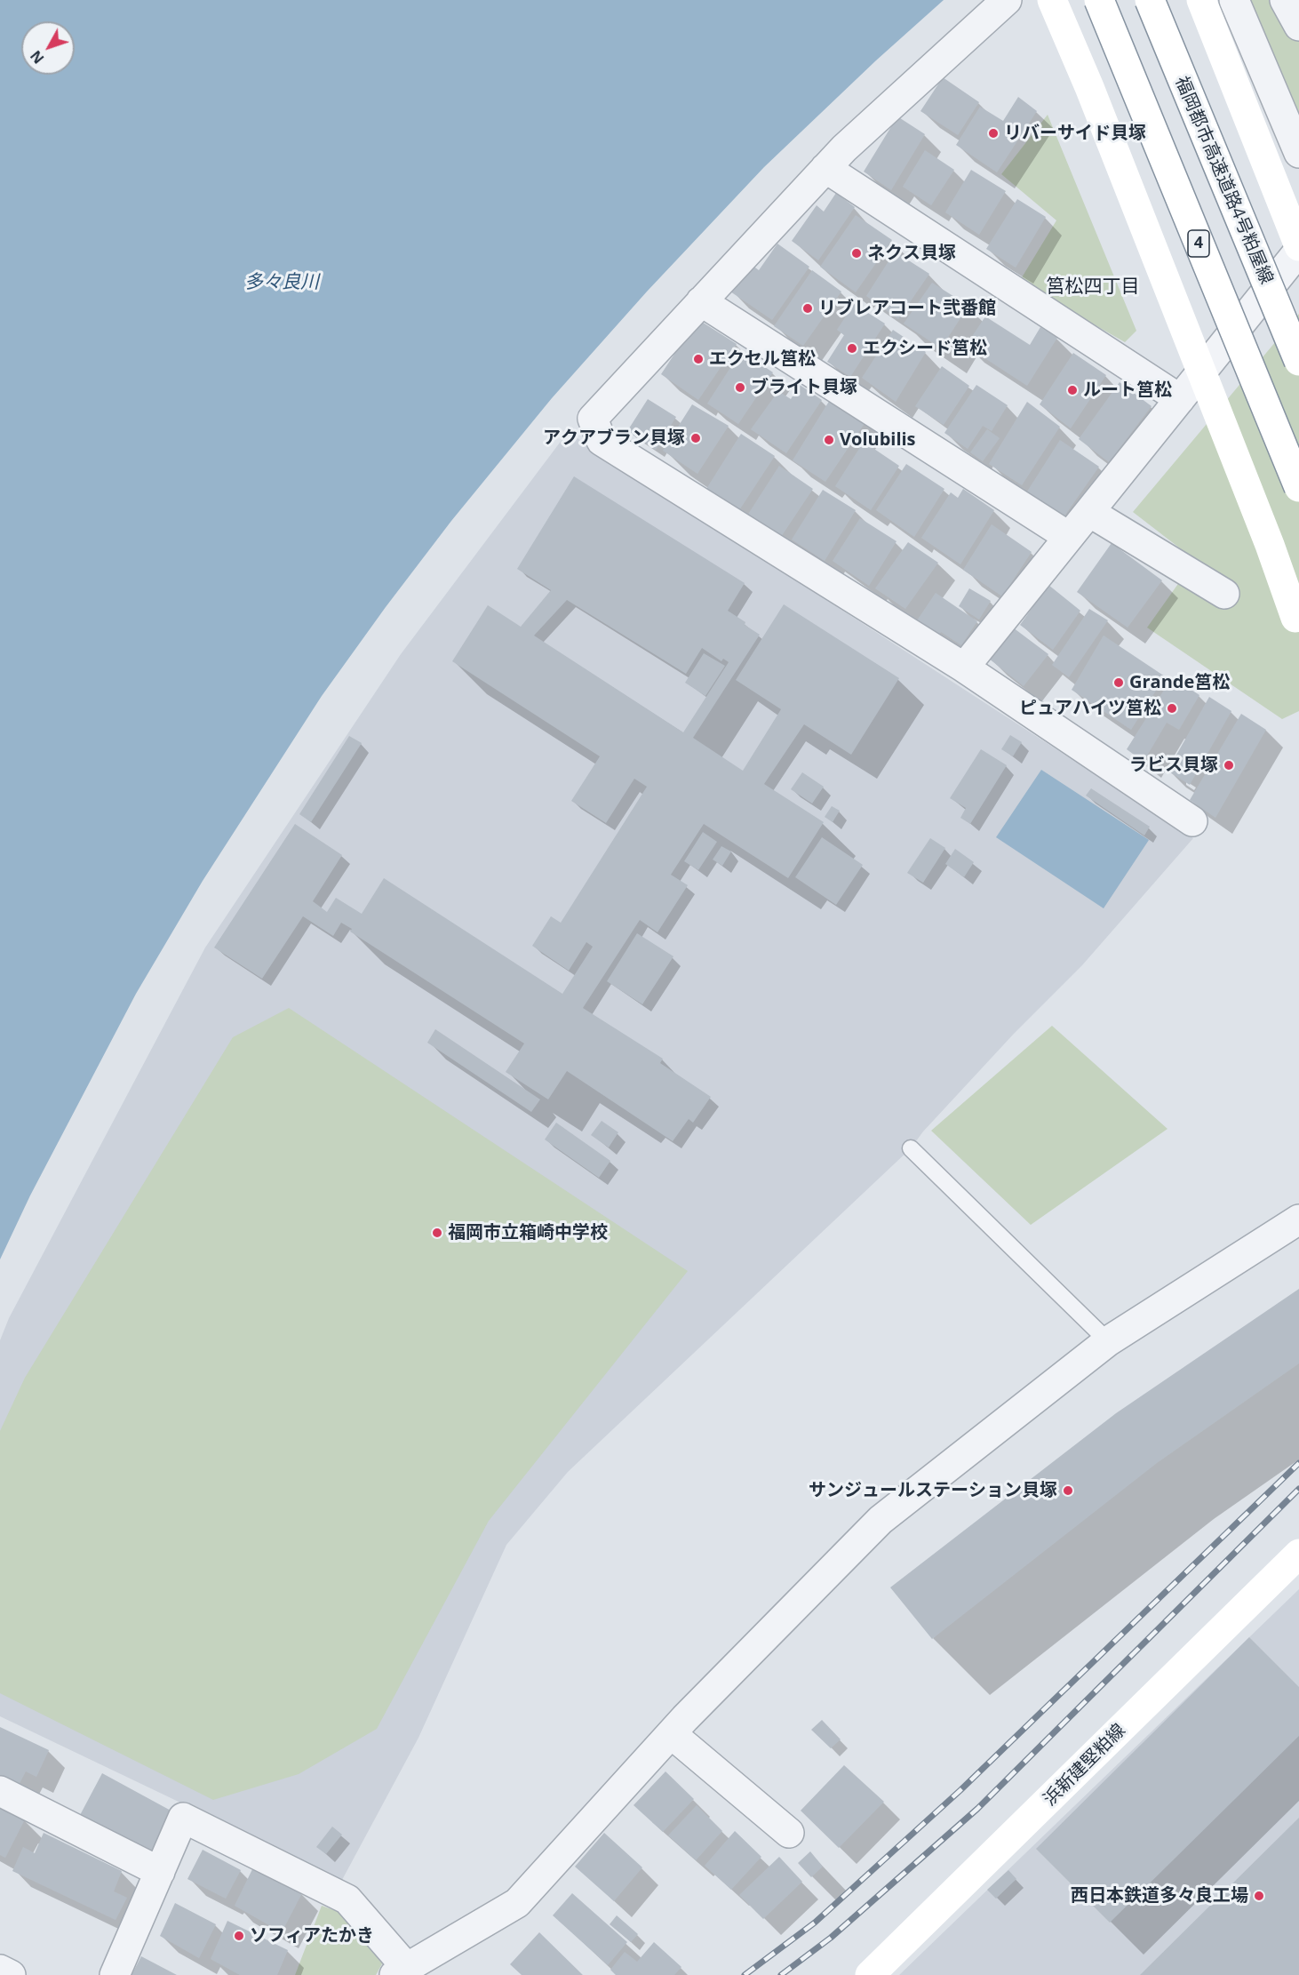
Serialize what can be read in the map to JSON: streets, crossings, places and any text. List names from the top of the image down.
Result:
{
  "streets": {
    "main road": ["福岡都市高速道路4号粕屋線", "4", "浜新建堅粕線"]
  },
  "districts": ["筥松四丁目"],
  "water": ["多々良川"],
  "places": [
    "リバーサイド貝塚",
    "ネクス貝塚",
    "リブレアコート弐番館",
    "エクシード筥松",
    "エクセル筥松",
    "ブライト貝塚",
    "ルート筥松",
    "アクアブラン貝塚",
    "Volubilis",
    "Grande筥松",
    "ピュアハイツ筥松",
    "ラビス貝塚",
    "福岡市立箱崎中学校",
    "サンジュールステーション貝塚",
    "西日本鉄道多々良工場",
    "ソフィアたかき"
  ],
  "north": "bottom left"
}
